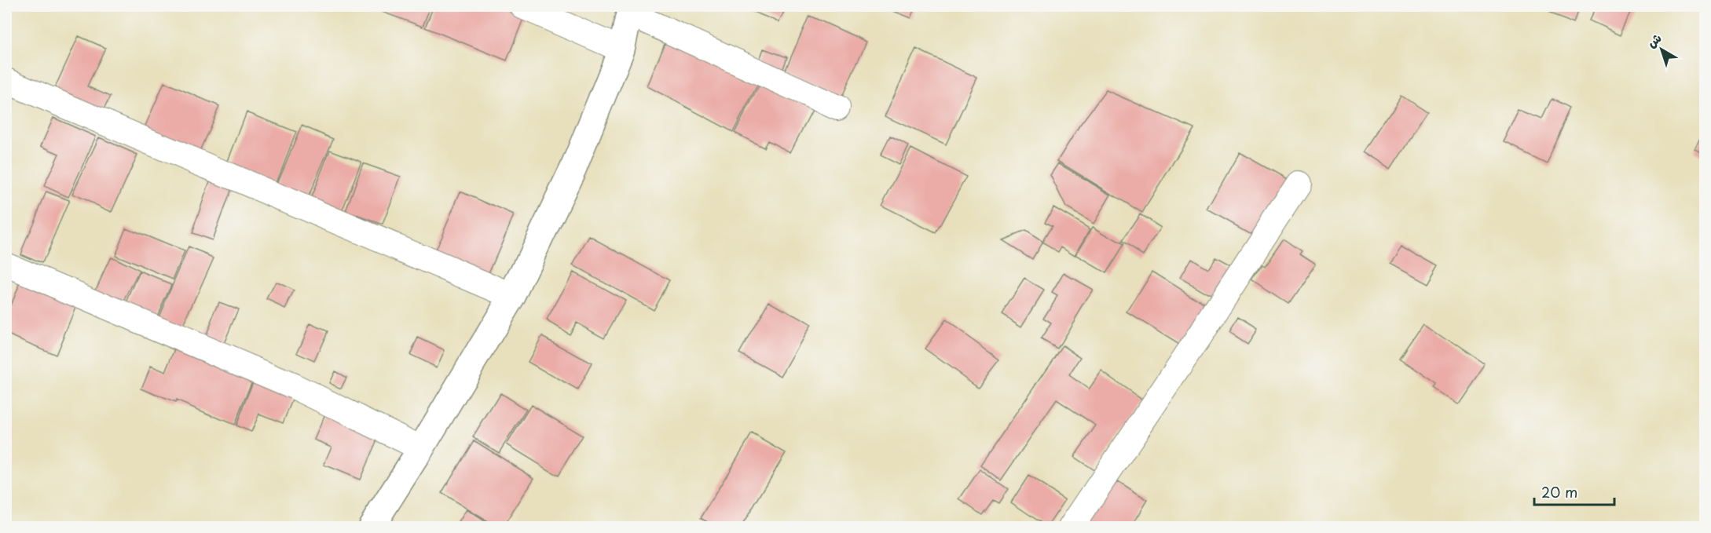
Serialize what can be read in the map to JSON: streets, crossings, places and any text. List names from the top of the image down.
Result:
{
  "scale_bar": "20 m",
  "north": "top left"
}
